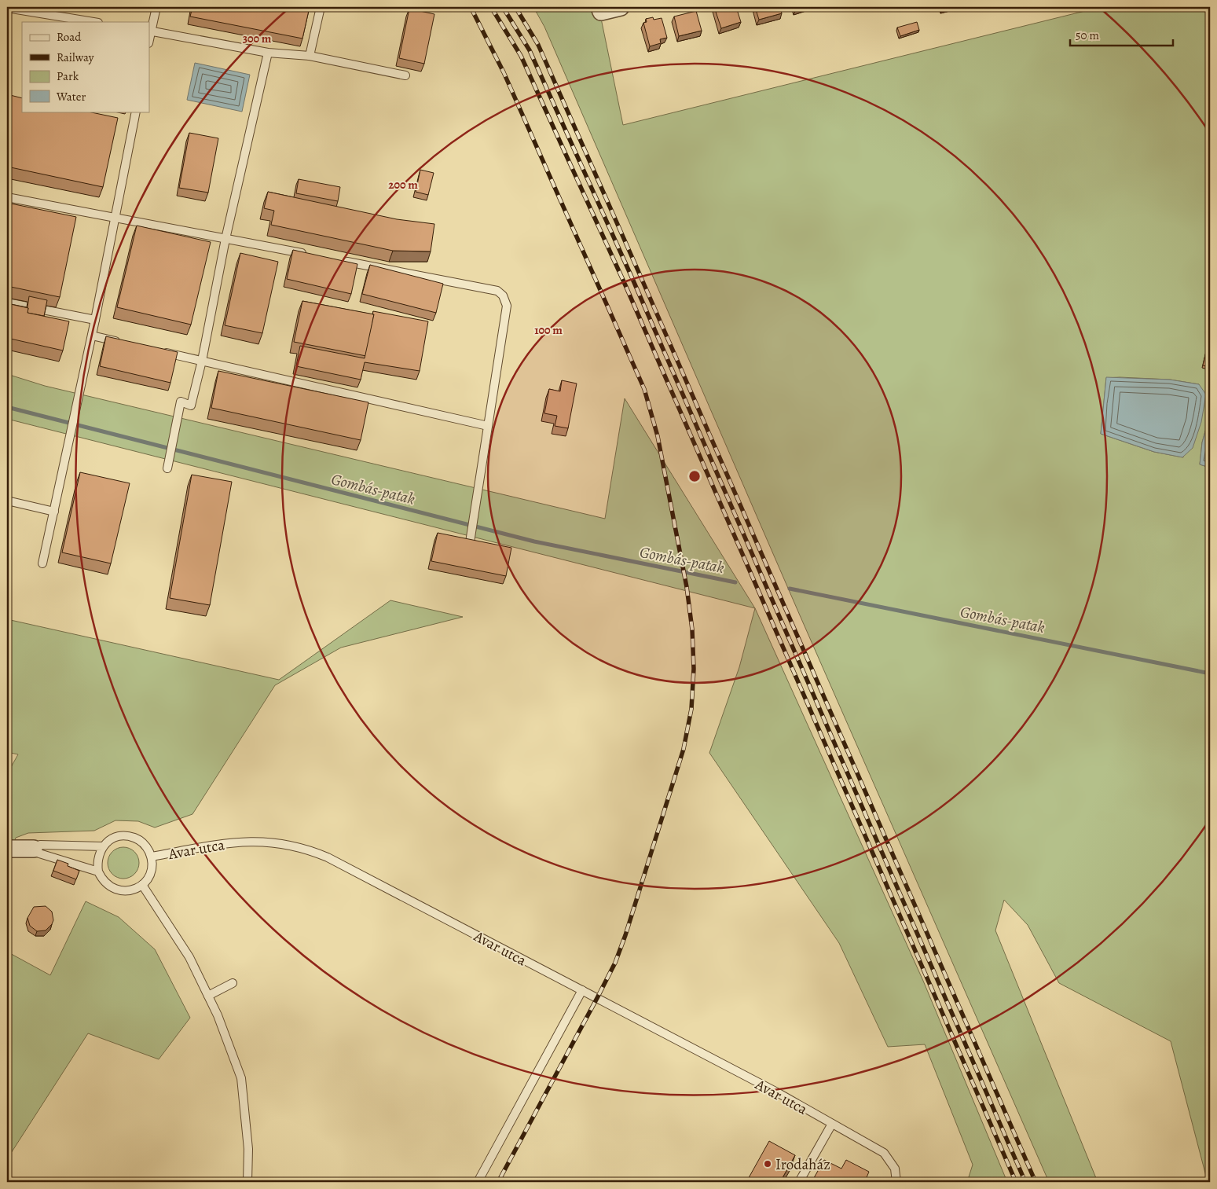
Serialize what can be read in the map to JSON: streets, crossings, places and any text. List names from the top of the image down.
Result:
{
  "streets": {
    "lane": ["Avar utca"]
  },
  "water": ["Gombás-patak"],
  "places": ["Irodaház"],
  "legend": [
    "Road",
    "Railway",
    "Park",
    "Water"
  ],
  "scale_bar": "50 m",
  "rings": ["300 m", "200 m", "100 m"]
}
